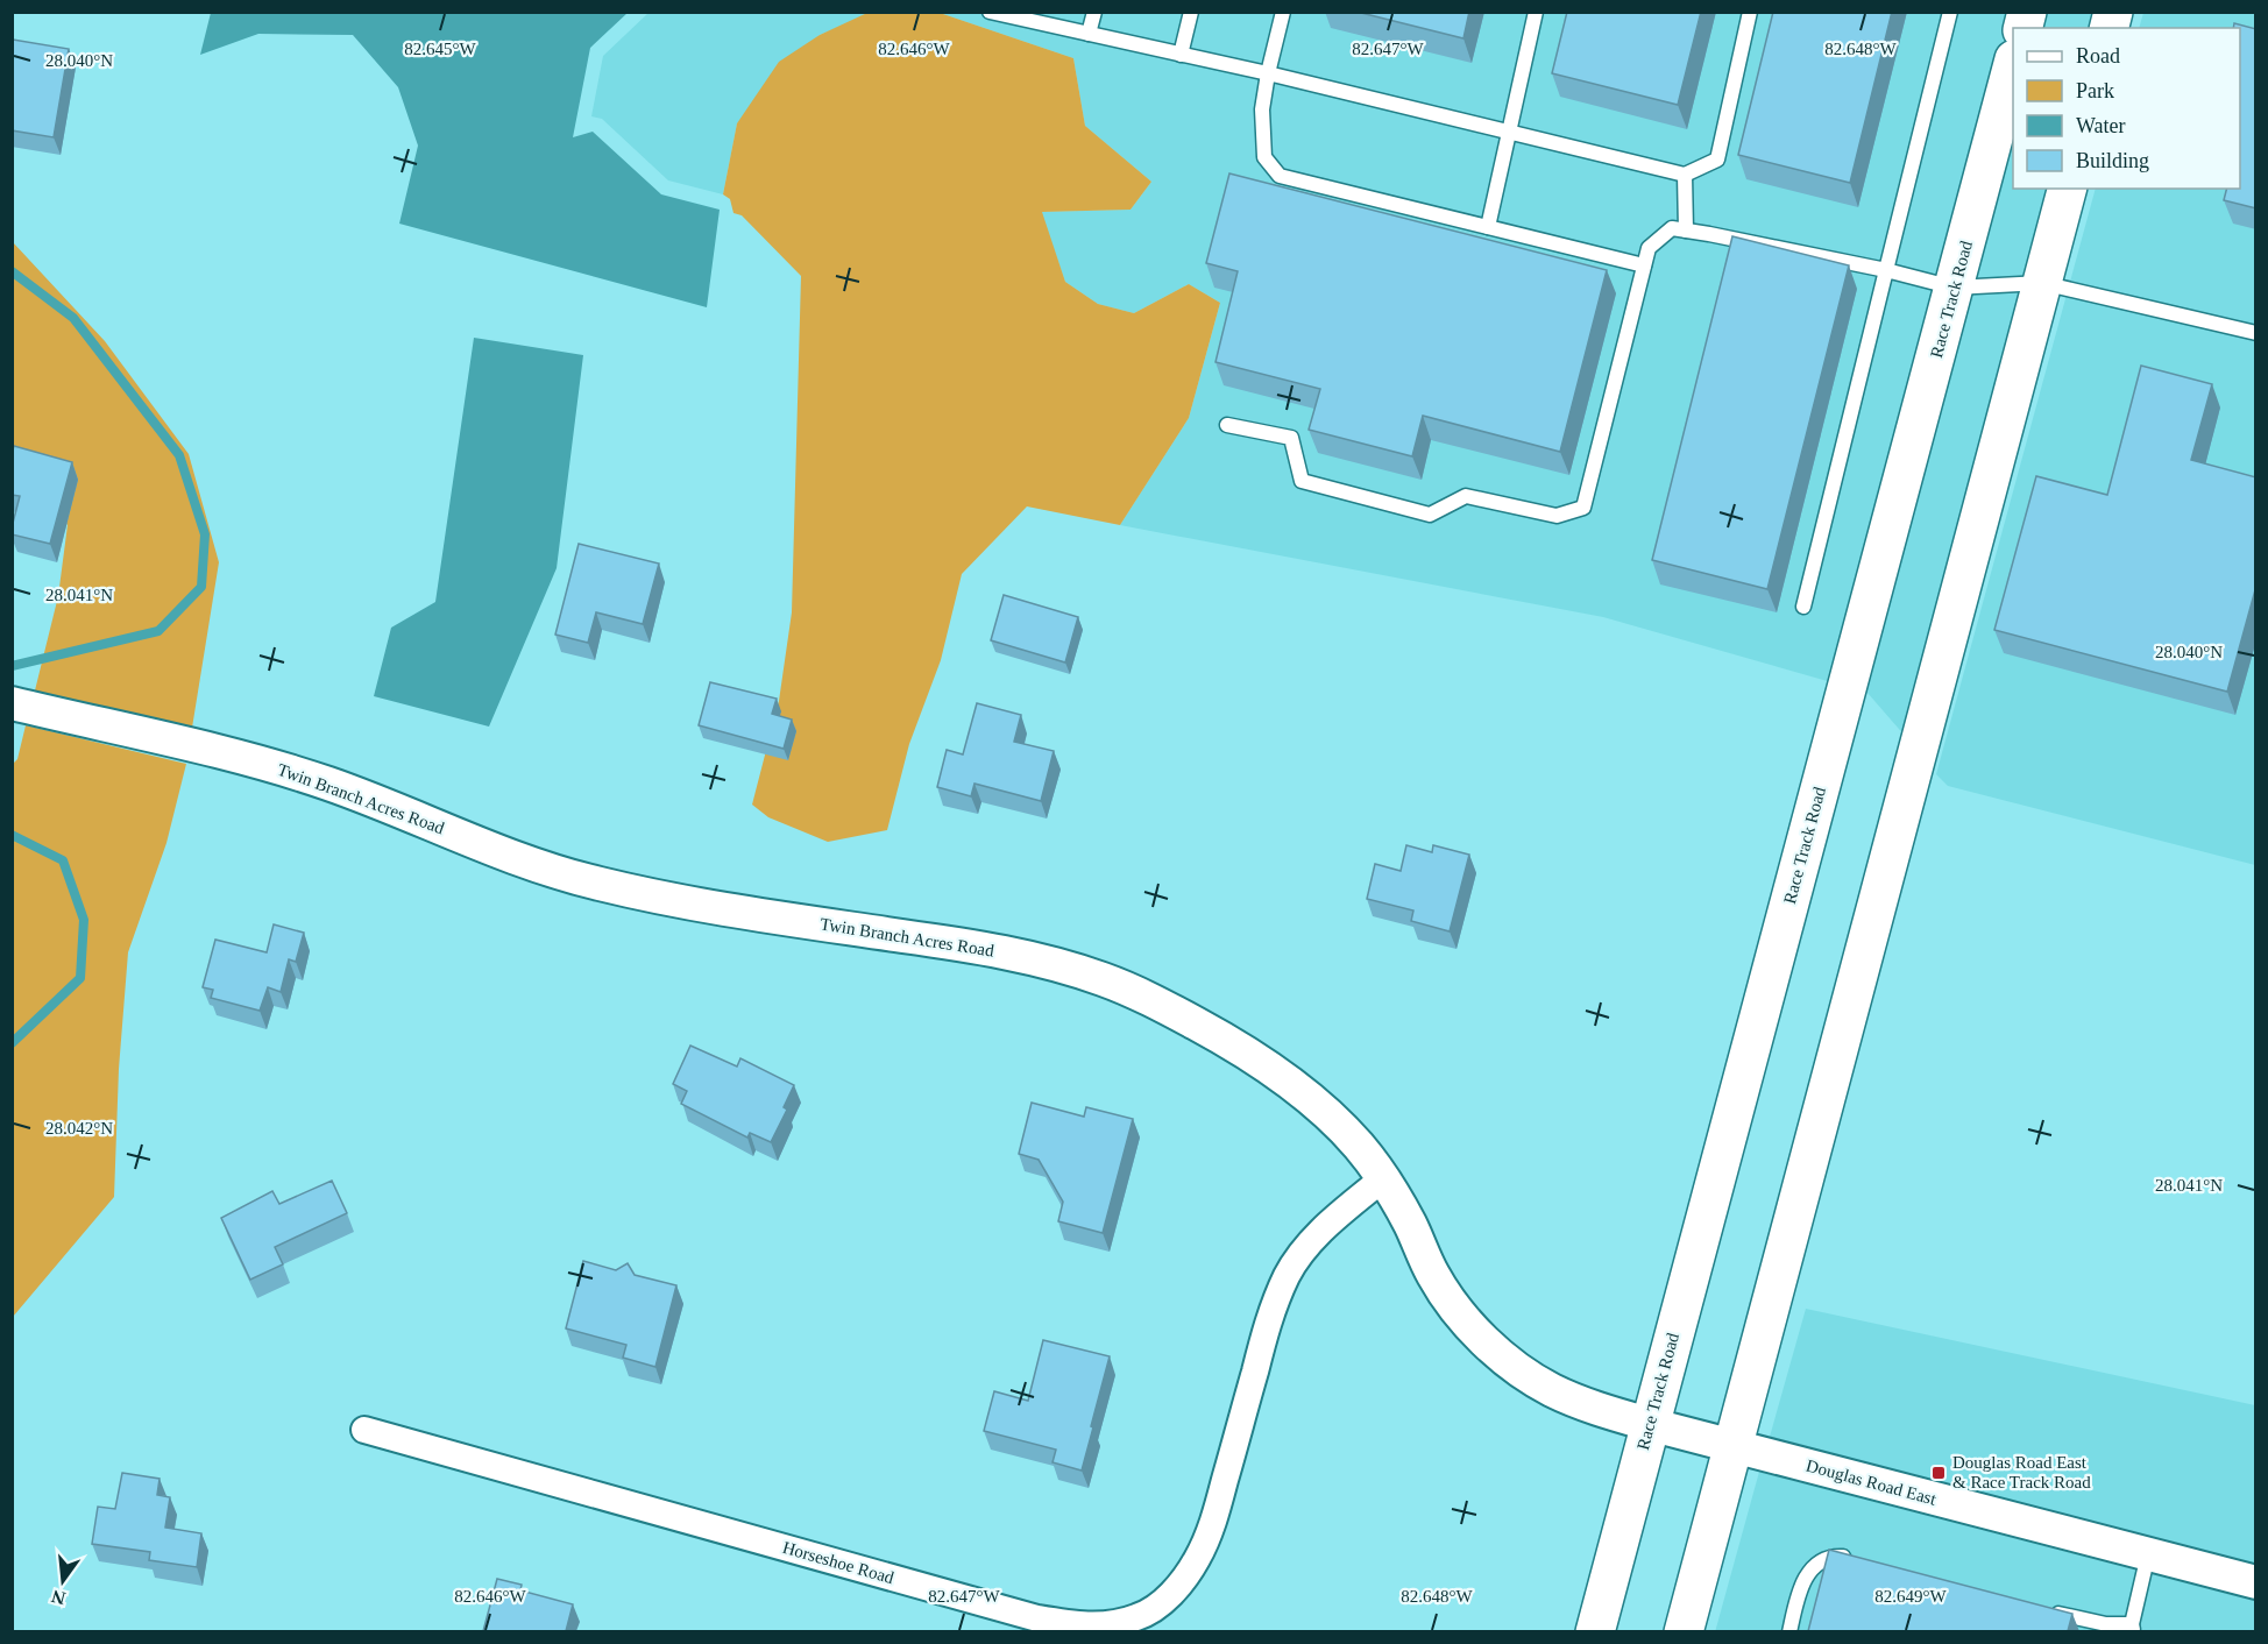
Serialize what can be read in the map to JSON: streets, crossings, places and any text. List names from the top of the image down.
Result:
{
  "streets": {
    "main road": ["Race Track Road"],
    "street": ["Twin Branch Acres Road", "Douglas Road East", "Horseshoe Road"]
  },
  "crossings": [
    ["Race Track Road", "Twin Branch Acres Road"],
    ["Race Track Road", "Douglas Road East"],
    ["Twin Branch Acres Road", "Douglas Road East"],
    ["Twin Branch Acres Road", "Horseshoe Road"]
  ],
  "places": {
    "transit": ["Douglas Road East & Race Track Road"]
  },
  "legend": [
    "Road",
    "Park",
    "Water",
    "Building"
  ],
  "north": "bottom",
  "coordinates": [
    "82.645°W",
    "82.646°W",
    "82.647°W",
    "82.648°W",
    "28.040°N",
    "28.041°N",
    "28.042°N",
    "82.649°W"
  ]
}
